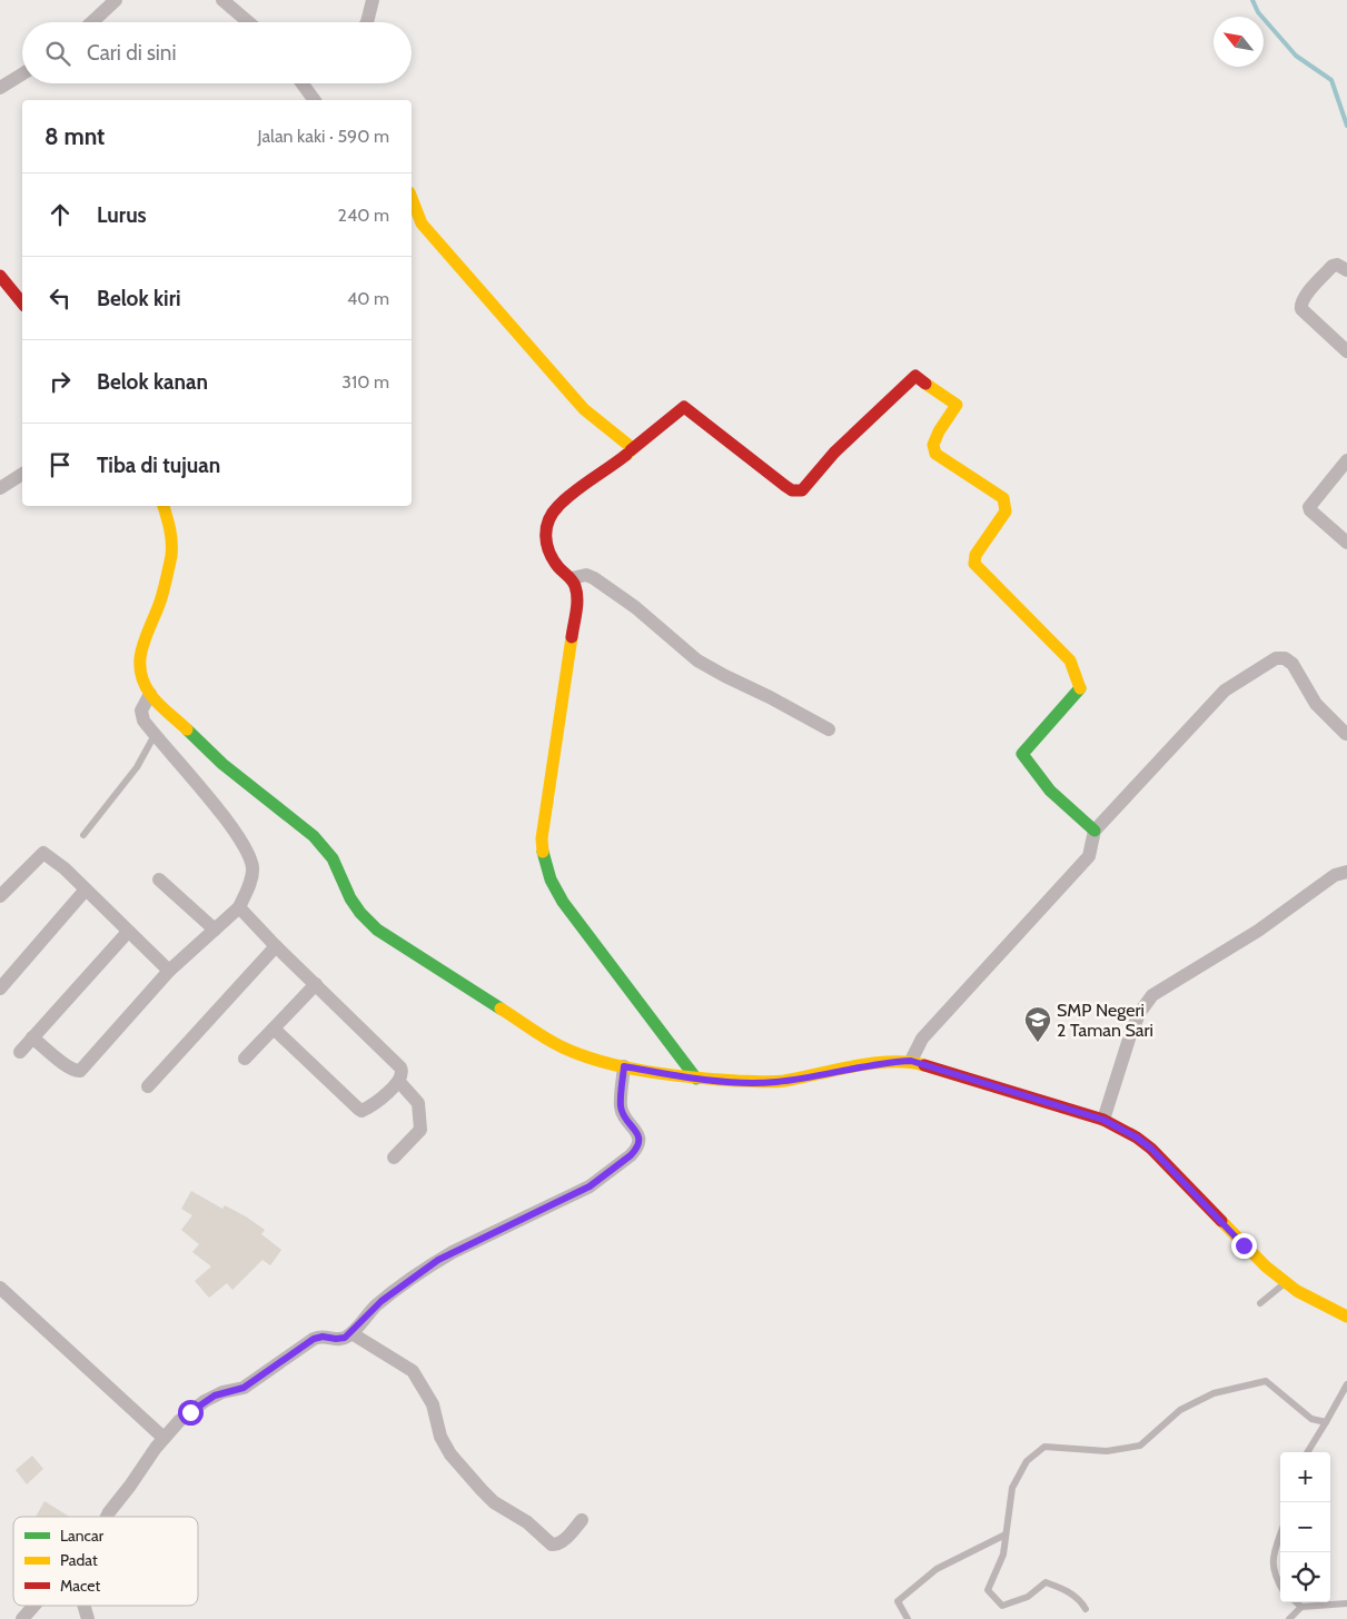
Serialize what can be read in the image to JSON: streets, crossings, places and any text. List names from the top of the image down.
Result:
{
  "places": {
    "school or university": ["SMP Negeri 2 Taman Sari"]
  },
  "legend": ["Lancar", "Padat", "Macet"],
  "north": "top left",
  "page": {
    "search": "Cari di sini",
    "heading": ["8 mnt", "Jalan kaki · 590 m"],
    "list": [
      ["Lurus", "240 m"],
      ["Belok kiri", "40 m"],
      ["Belok kanan", "310 m"],
      "Tiba di tujuan"
    ],
    "map_buttons": ["+", "−"]
  }
}
